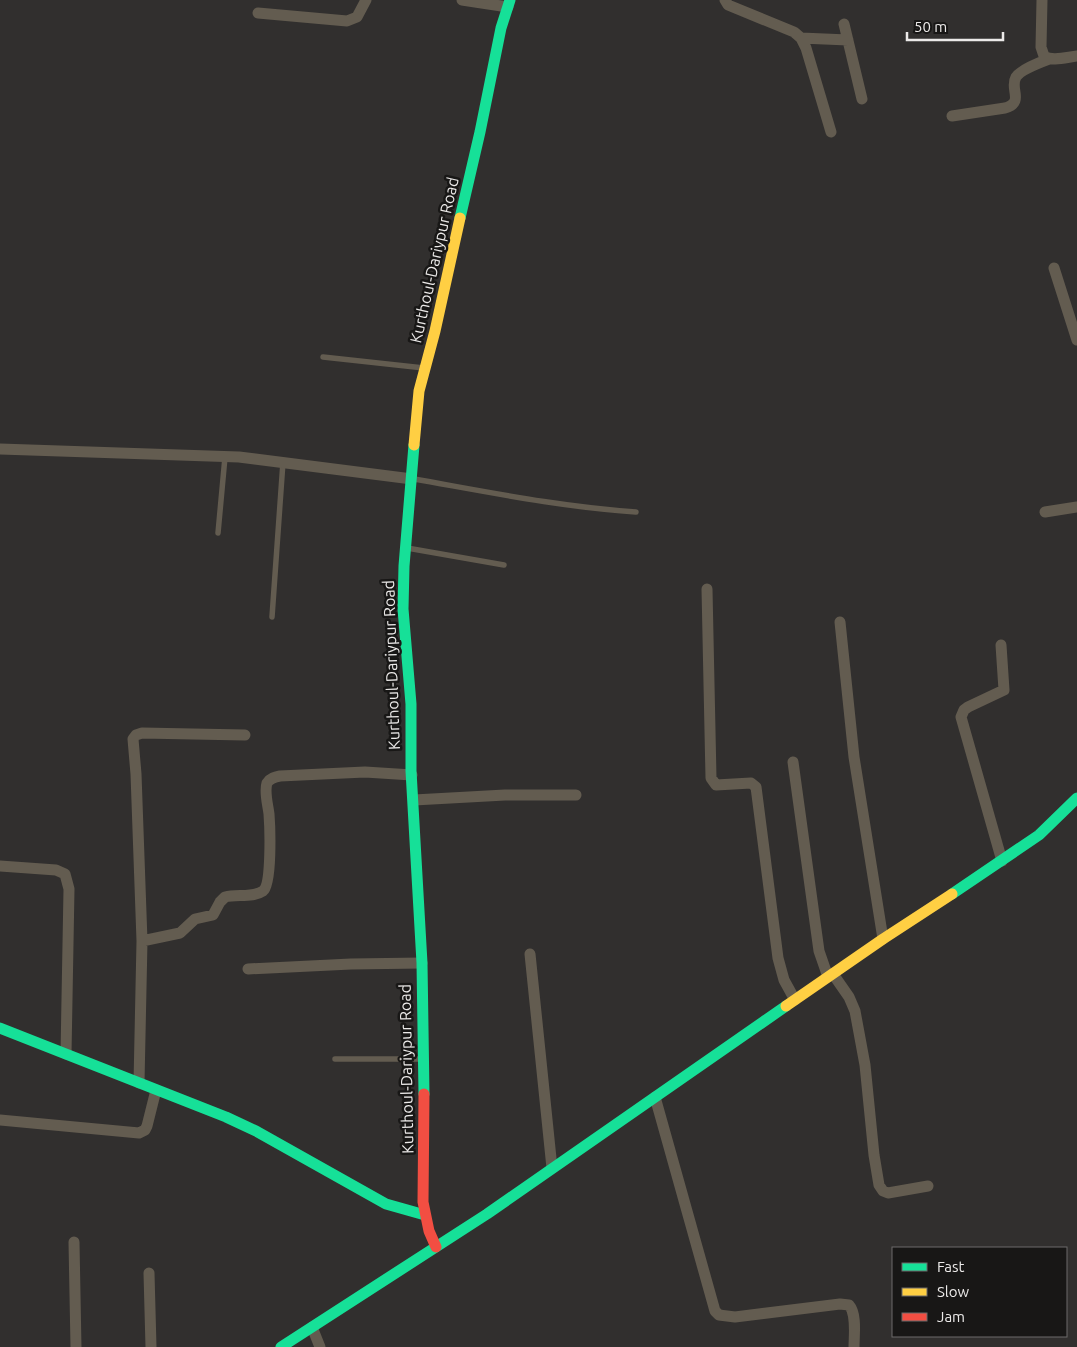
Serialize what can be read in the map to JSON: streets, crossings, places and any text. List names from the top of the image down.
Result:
{
  "streets": {
    "street": ["Kurthoul-Dariypur Road"]
  },
  "legend": ["Fast", "Slow", "Jam"],
  "scale_bar": "50 m"
}
